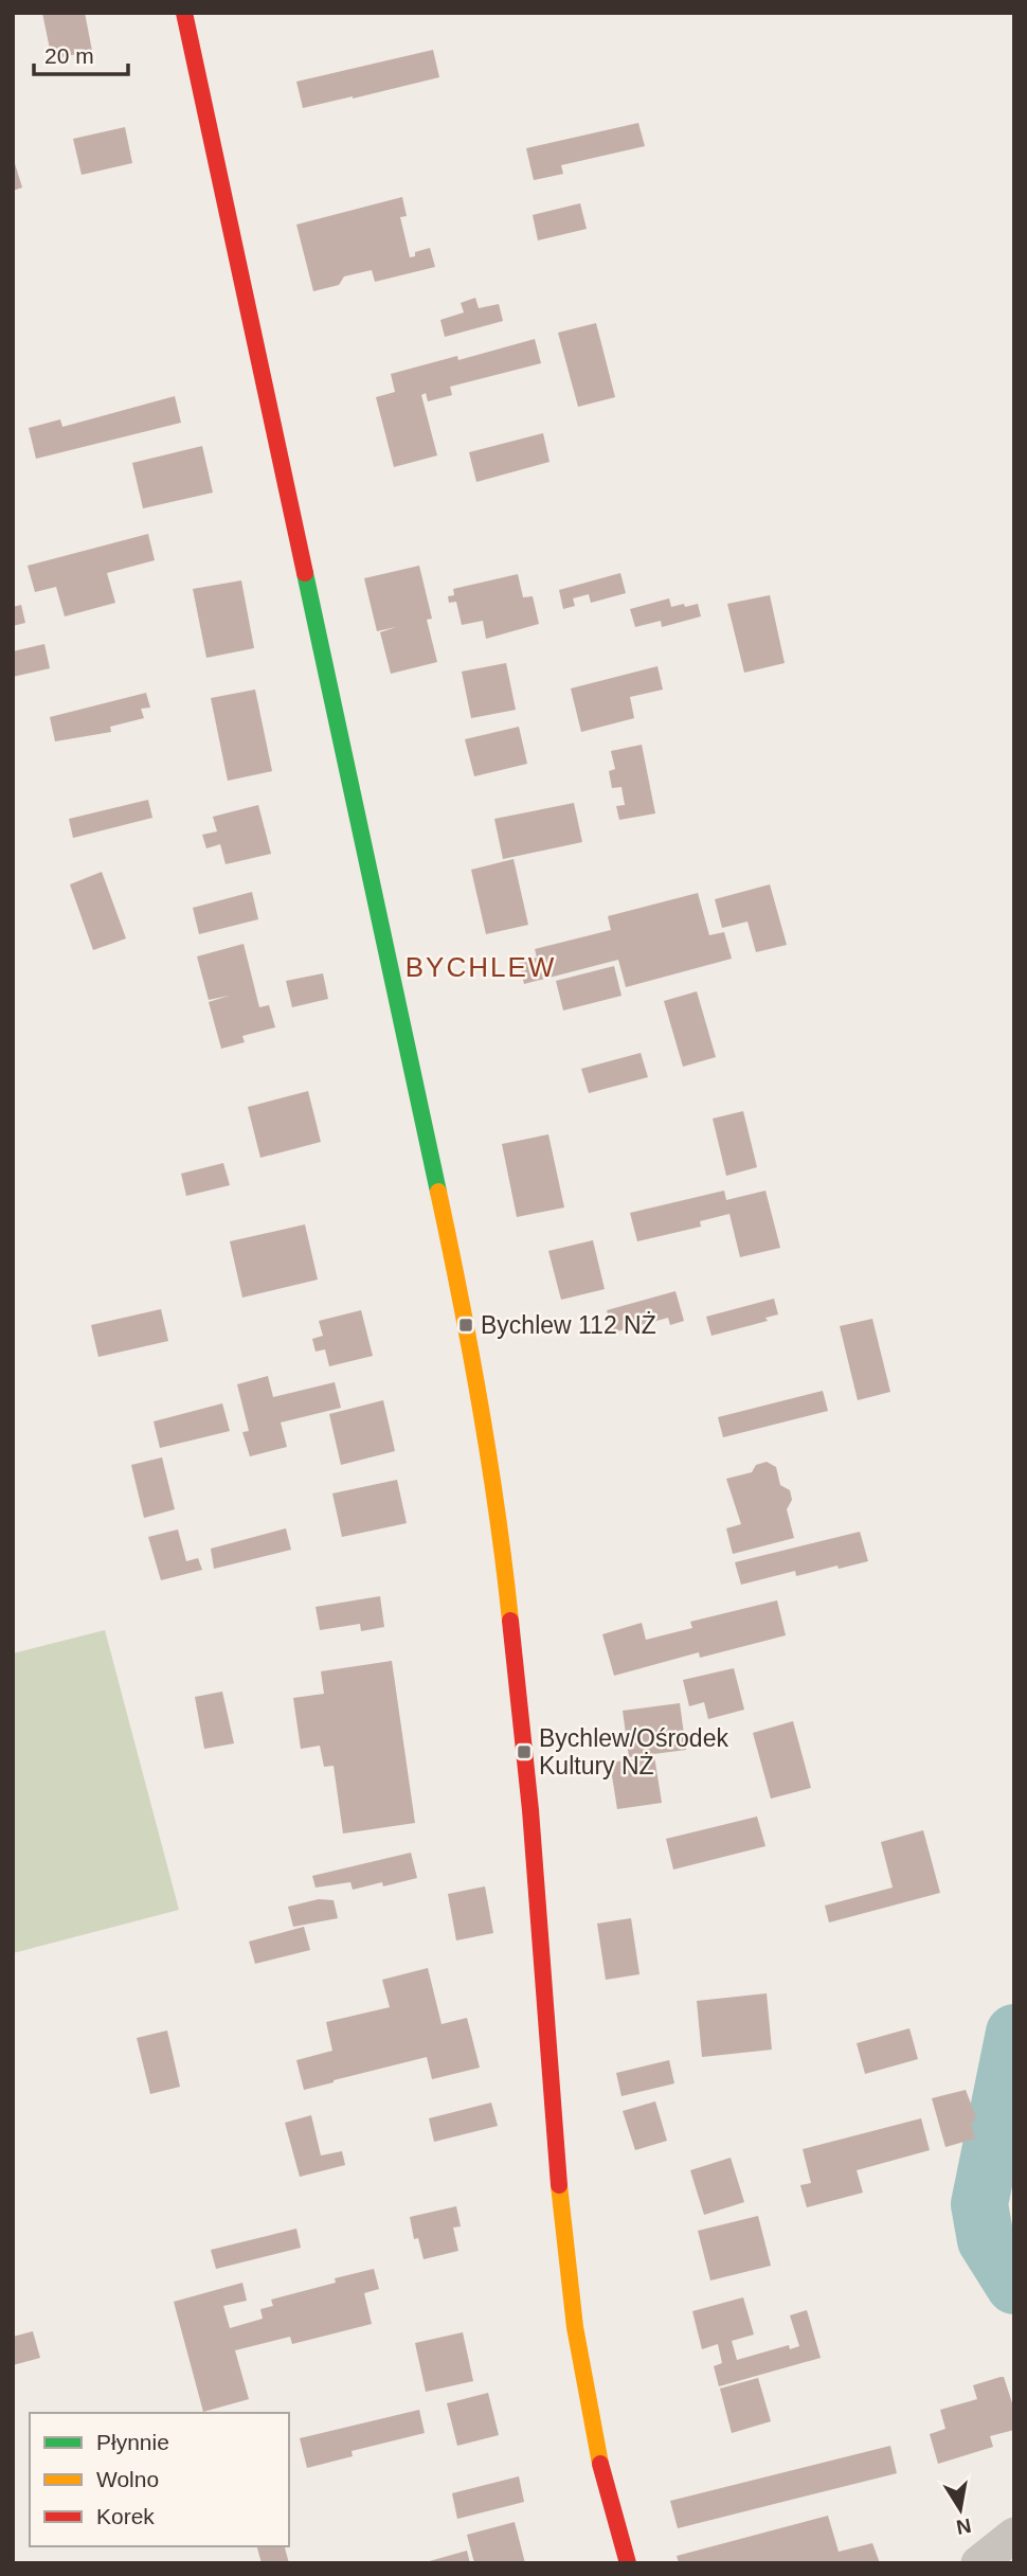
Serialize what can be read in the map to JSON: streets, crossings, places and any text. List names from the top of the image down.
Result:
{
  "districts": ["BYCHLEW"],
  "places": {
    "transit": ["Bychlew 112 NŻ", "Bychlew/Ośrodek Kultury NŻ"]
  },
  "legend": ["Płynnie", "Wolno", "Korek"],
  "scale_bar": "20 m",
  "north": "bottom"
}
